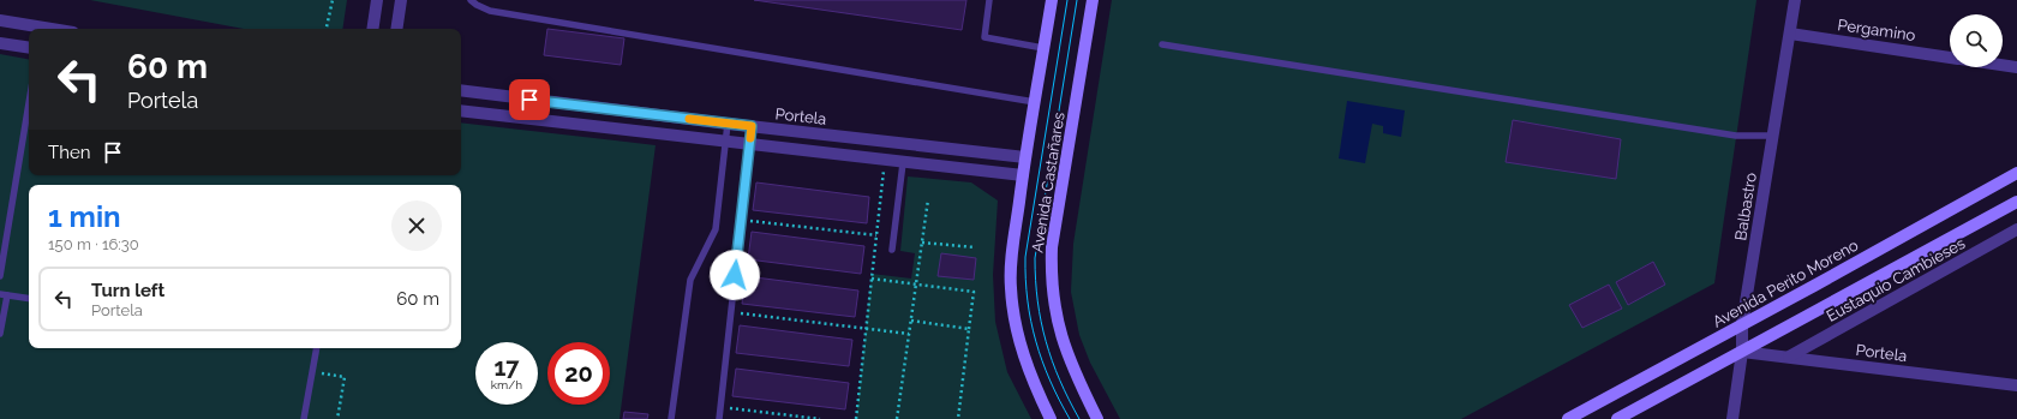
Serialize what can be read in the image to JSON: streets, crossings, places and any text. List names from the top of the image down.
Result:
{
  "streets": {
    "main road": ["Avenida Castañares", "Avenida Perito Moreno"],
    "street": [
      "Pergamino",
      "Portela",
      "Balbastro",
      "Eustaquio Cambieses"
    ]
  },
  "crossings": [
    ["Pergamino", "Balbastro"],
    ["Portela", "Avenida Castañares"],
    ["Portela", "Balbastro"],
    ["Portela", "Eustaquio Cambieses"],
    ["Balbastro", "Avenida Perito Moreno"]
  ],
  "page": {
    "turn": ["60 m", "Portela"],
    "then": "Then",
    "heading": ["1 min", "150 m · 16:30"],
    "list": [
      {
        "name": "Turn left",
        "note": "Portela",
        "value": "60 m"
      }
    ],
    "speed": "17 km/h",
    "limit": "20"
  }
}
